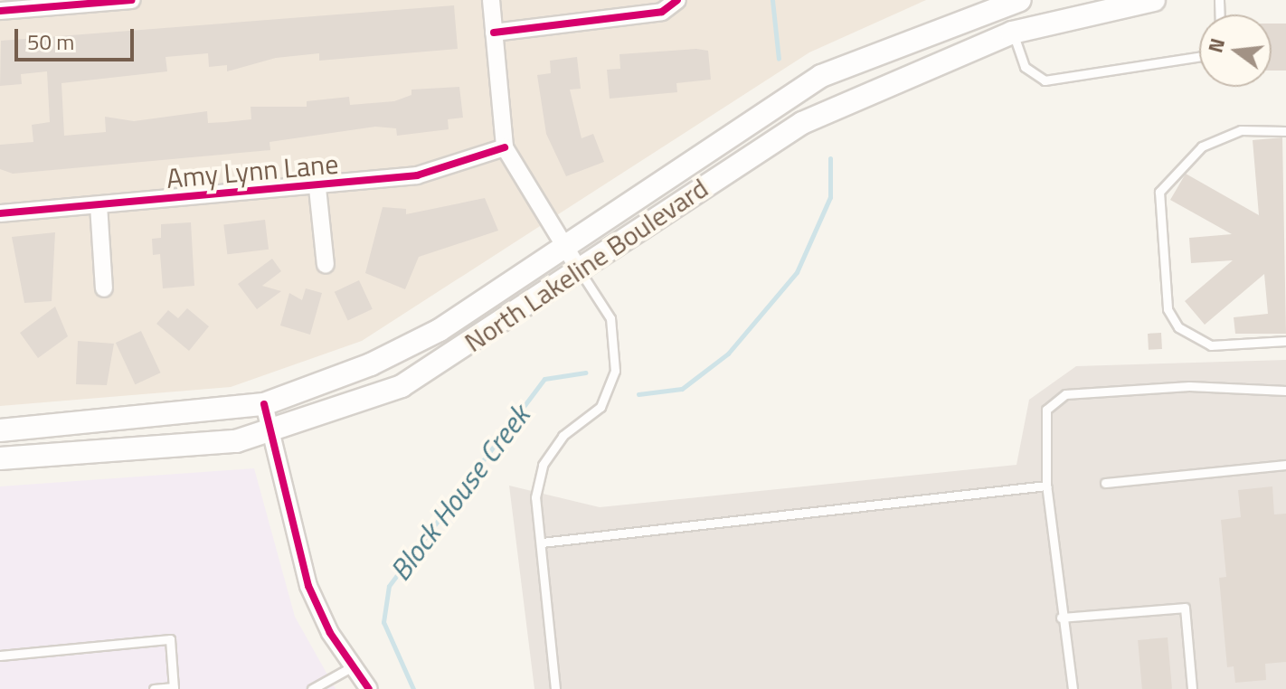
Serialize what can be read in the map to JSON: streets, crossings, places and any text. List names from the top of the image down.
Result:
{
  "streets": {
    "main road": ["North Lakeline Boulevard"],
    "street": ["Amy Lynn Lane"]
  },
  "water": ["Block House Creek"],
  "scale_bar": "50 m",
  "north": "left"
}
